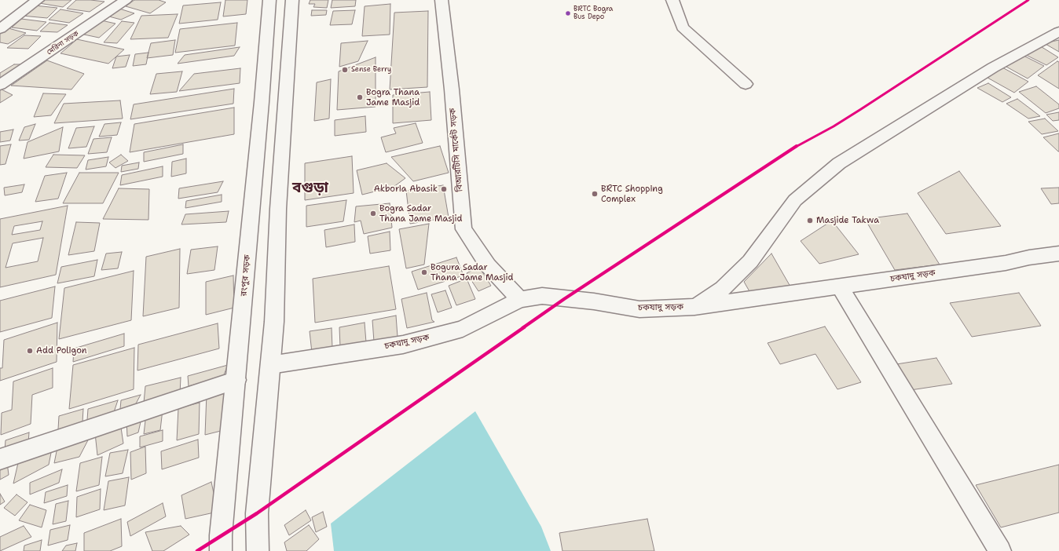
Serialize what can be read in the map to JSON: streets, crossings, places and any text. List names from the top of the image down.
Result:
{
  "streets": {
    "main road": [
      "মেরিনা সড়ক",
      "বিআরটিসি মার্কেট সড়ক",
      "রংপুর সড়ক",
      "চকযাদু সড়ক"
    ]
  },
  "crossings": [
    ["বিআরটিসি মার্কেট সড়ক", "চকযাদু সড়ক"]
  ],
  "districts": ["বগুড়া"],
  "places": [
    "BRTC Bogra Bus Depo",
    "Sense Berry",
    "Bogra Thana Jame Masjid",
    "Akboria Abasik",
    "BRTC Shopping Complex",
    "Bogra Sadar Thana Jame Masjid",
    "Masjide Takwa",
    "Bogura Sadar Thana Jame Masjid",
    "Add Poligon"
  ]
}
